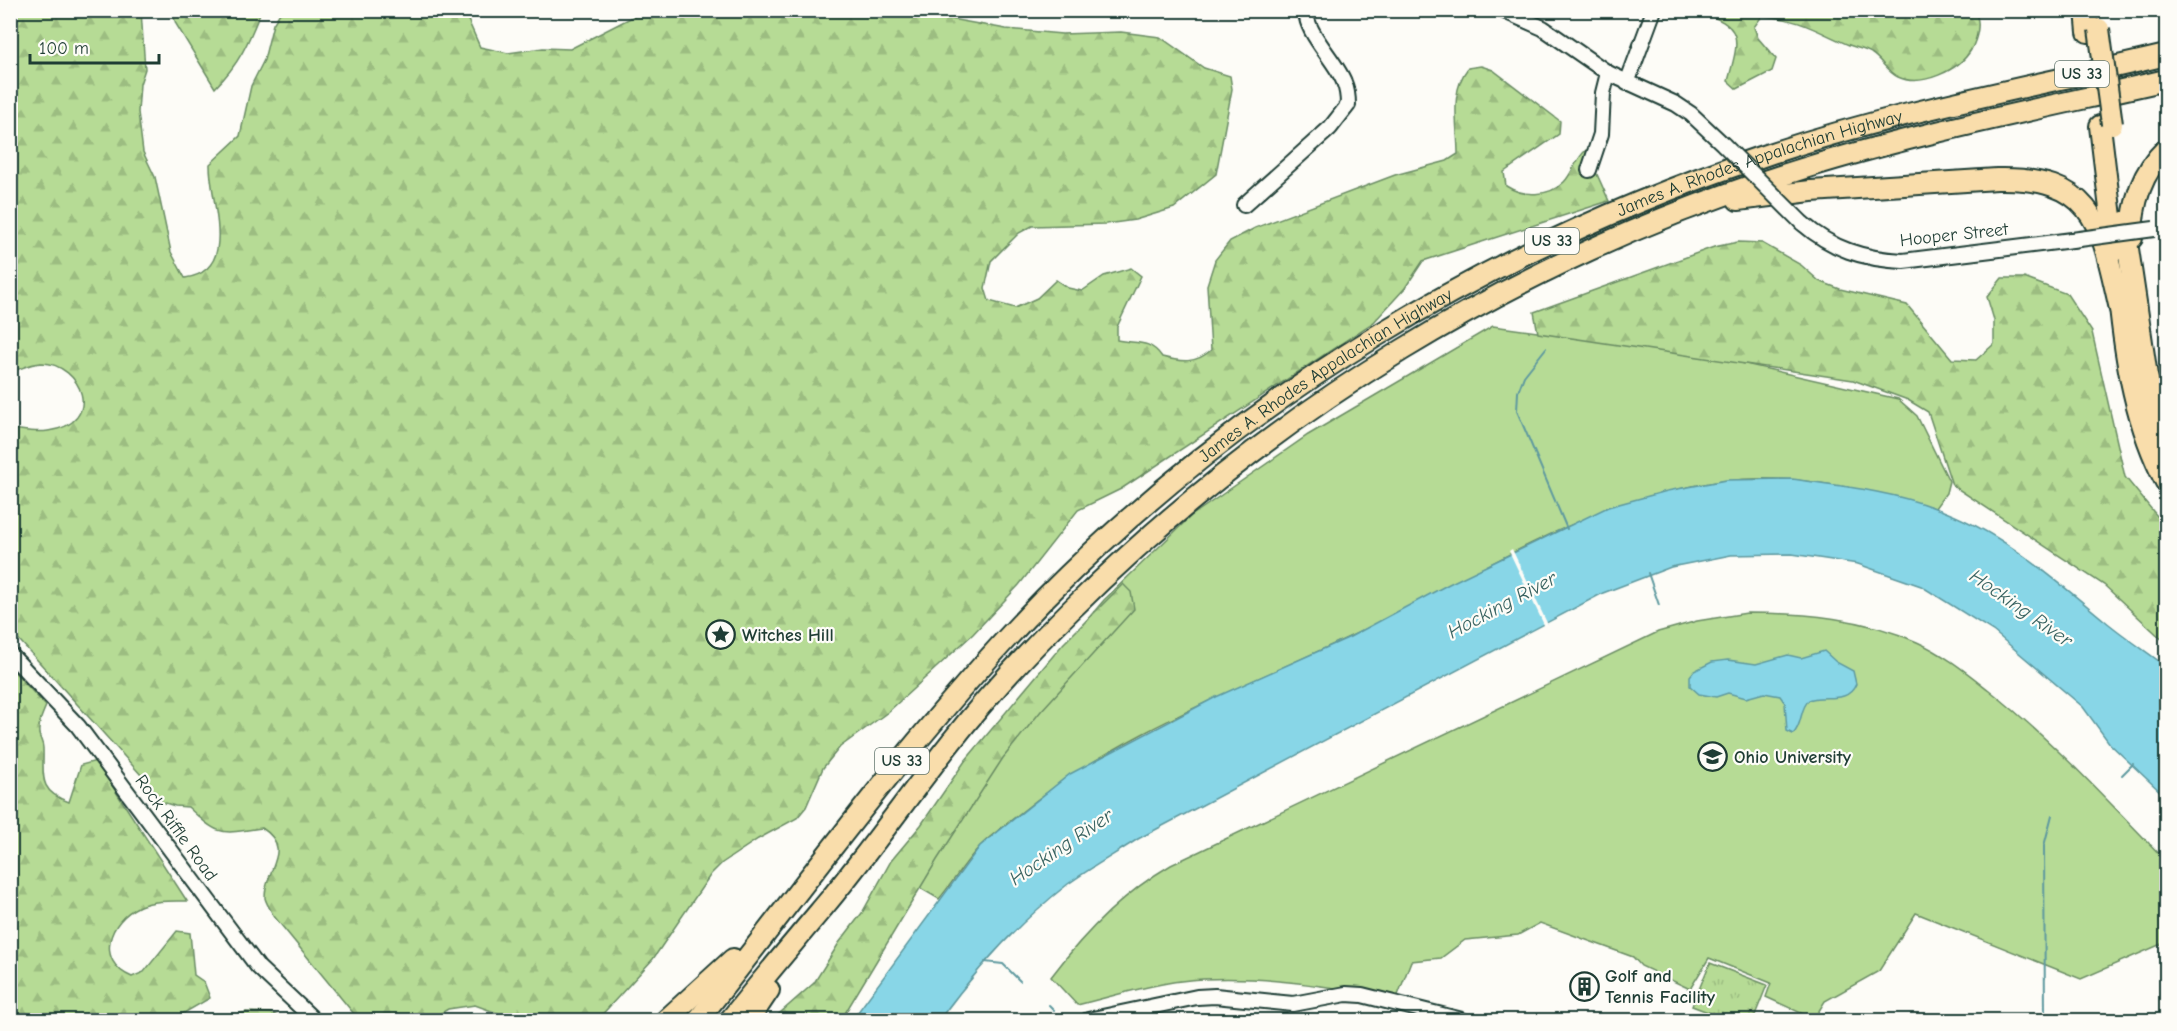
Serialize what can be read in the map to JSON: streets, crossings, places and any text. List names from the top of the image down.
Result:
{
  "streets": {
    "highway": ["US 33", "James A. Rhodes Appalachian Highway"],
    "street": ["Hooper Street", "Rock Riffle Road"]
  },
  "water": ["Hocking River"],
  "places": {
    "place": ["Witches Hill"],
    "school or university": ["Ohio University"],
    "building": ["Golf and Tennis Facility"]
  },
  "scale_bar": "100 m"
}
